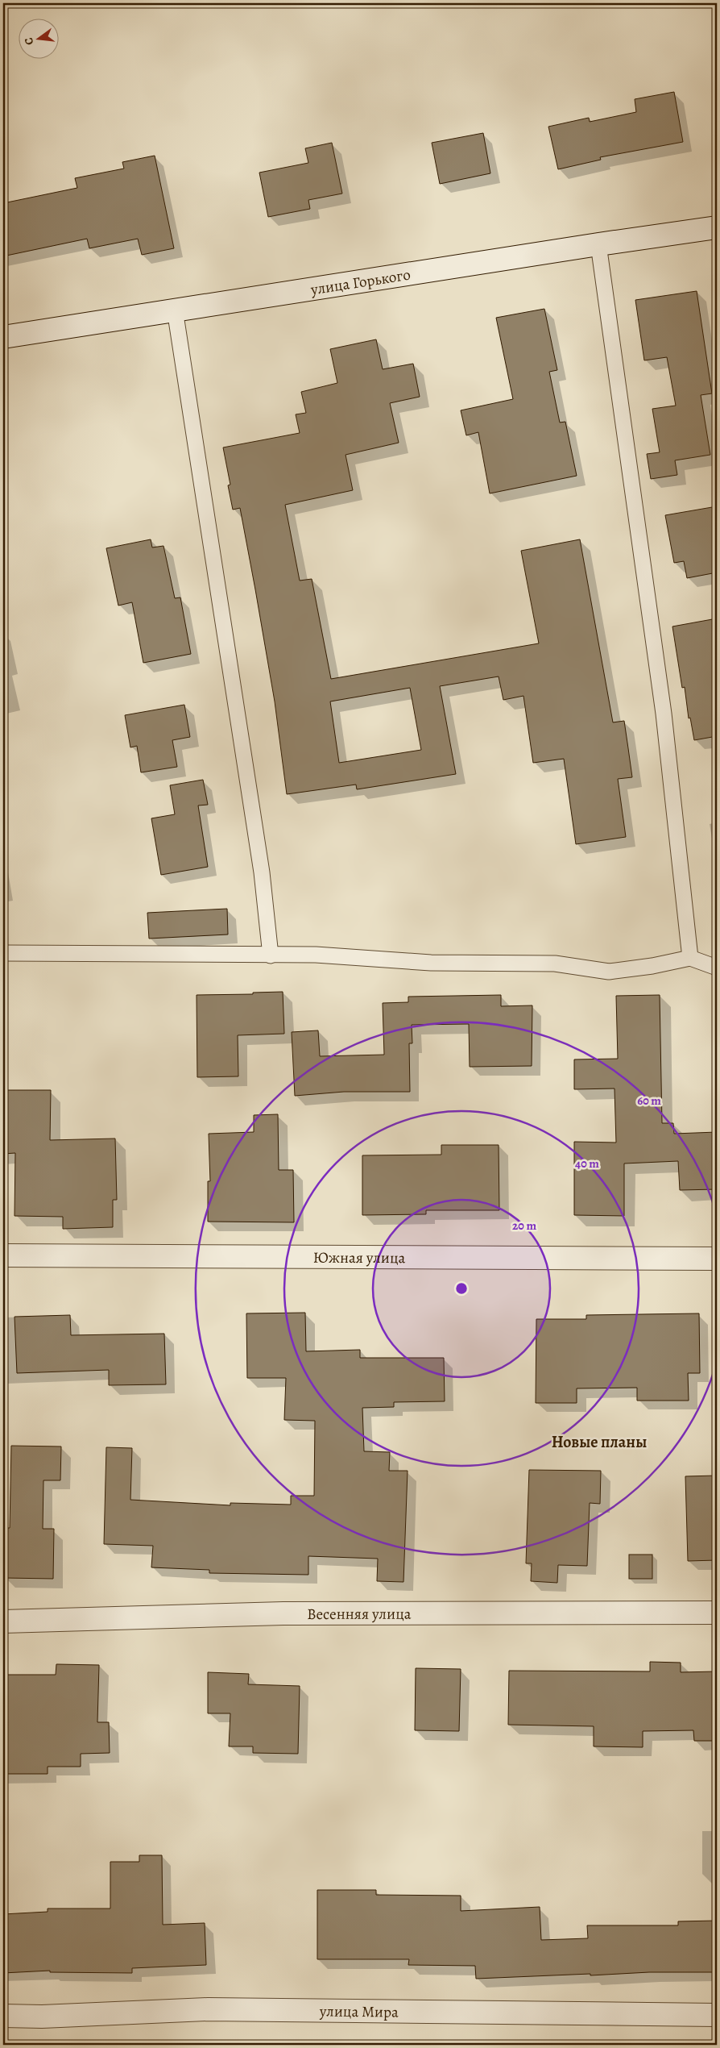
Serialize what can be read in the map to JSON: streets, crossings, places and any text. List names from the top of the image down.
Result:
{
  "streets": {
    "street": [
      "улица Горького",
      "Южная улица",
      "Весенняя улица",
      "улица Мира"
    ]
  },
  "districts": ["Новые планы"],
  "north": "left",
  "rings": ["60 m", "40 m", "20 m"]
}
